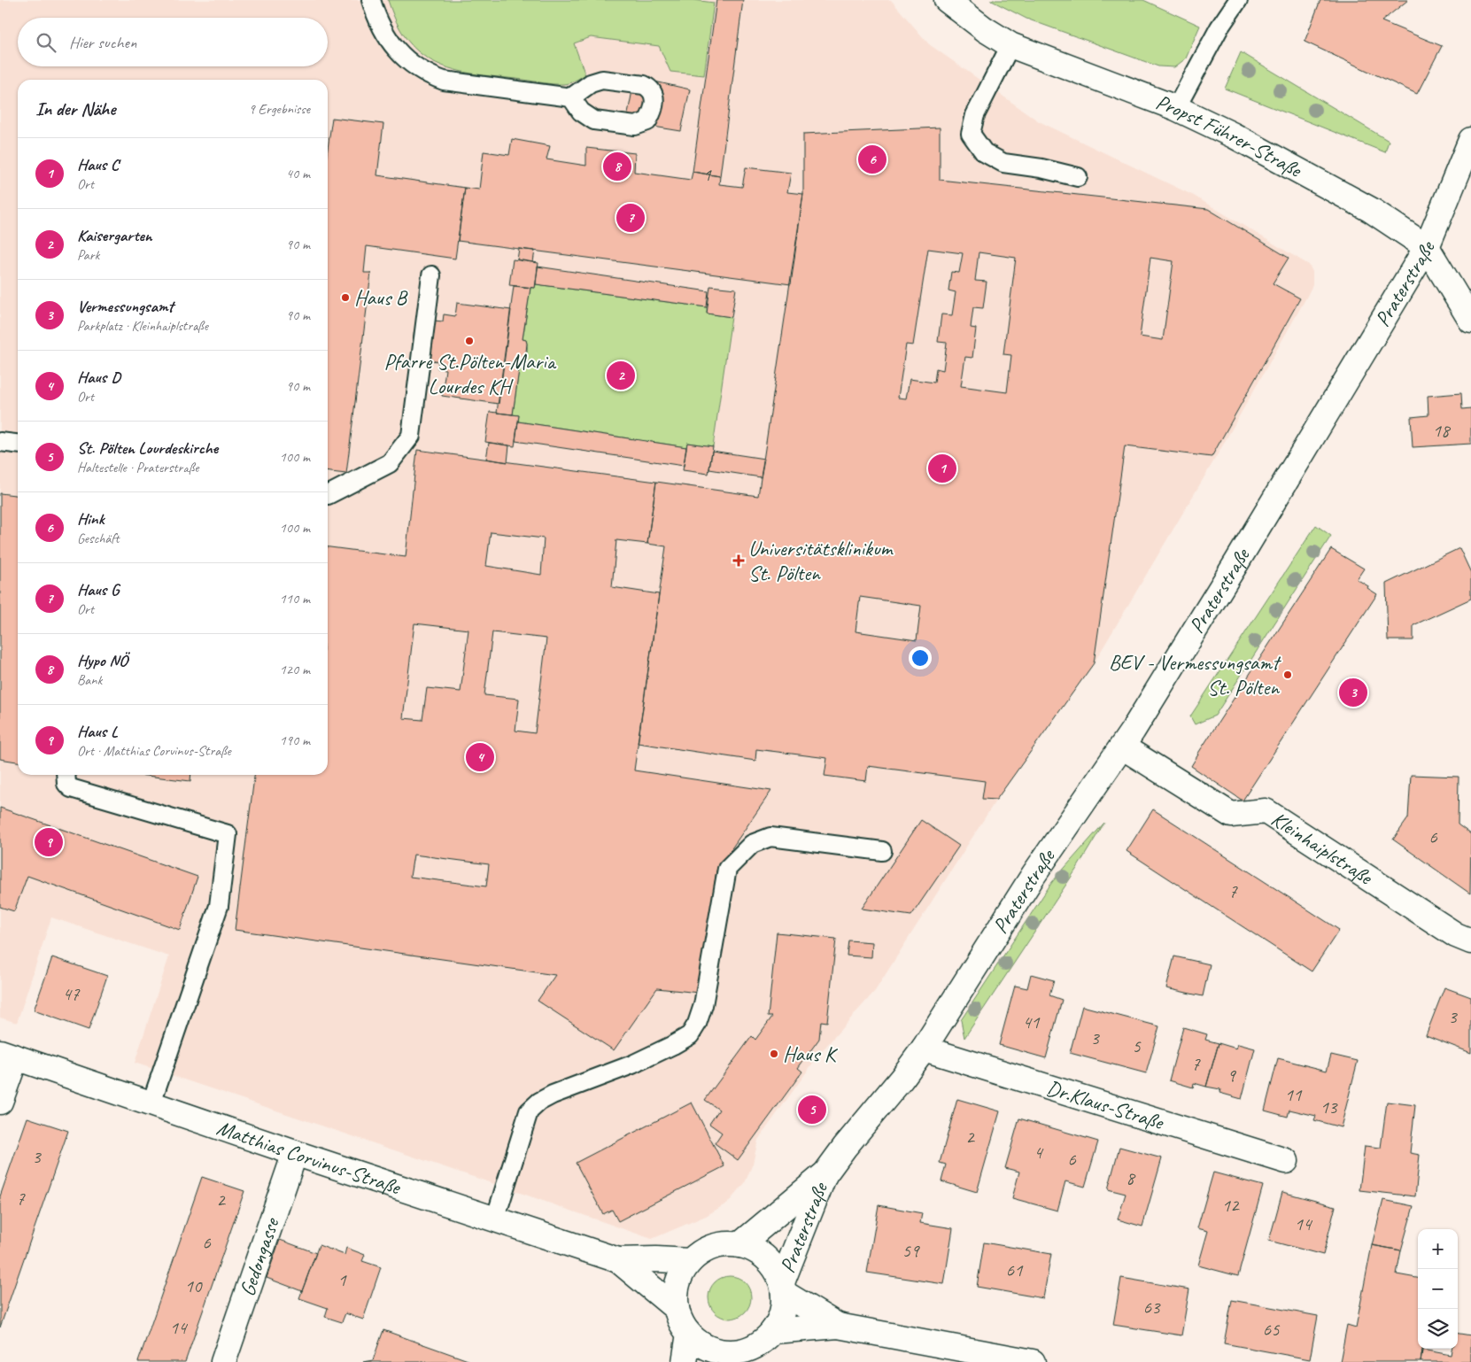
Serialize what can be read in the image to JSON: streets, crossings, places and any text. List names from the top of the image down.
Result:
{
  "streets": {
    "street": [
      "Propst Führer-Straße",
      "Praterstraße",
      "Kleinhaiplstraße",
      "Dr.Klaus-Straße",
      "Matthias Corvinus-Straße",
      "Gedongasse"
    ]
  },
  "crossings": [
    ["Propst Führer-Straße", "Praterstraße"],
    ["Praterstraße", "Kleinhaiplstraße"],
    ["Praterstraße", "Dr.Klaus-Straße"],
    ["Praterstraße", "Matthias Corvinus-Straße"],
    ["Matthias Corvinus-Straße", "Gedongasse"]
  ],
  "places": {
    "other": [
      "Haus B",
      "Pfarre St.Pölten-Maria Lourdes KH",
      "BEV - Vermessungsamt St. Pölten",
      "Haus K"
    ],
    "health": ["Universitätsklinikum St. Pölten"]
  },
  "house_numbers": [
    "1",
    "18",
    "6",
    "7",
    "47",
    "3",
    "41",
    "3",
    "5",
    "7",
    "9",
    "11",
    "13",
    "2",
    "4",
    "3",
    "6",
    "8",
    "7",
    "2",
    "12",
    "14",
    "6",
    "59",
    "61",
    "1",
    "10",
    "63",
    "14",
    "65"
  ],
  "page": {
    "search": "Hier suchen",
    "heading": ["In der Nähe", "9 Ergebnisse"],
    "list": [
      {
        "mark": "1",
        "name": "Haus C",
        "note": "Ort",
        "value": "40 m"
      },
      {
        "mark": "2",
        "name": "Kaisergarten",
        "note": "Park",
        "value": "90 m"
      },
      {
        "mark": "3",
        "name": "Vermessungsamt",
        "note": "Parkplatz · Kleinhaiplstraße",
        "value": "90 m"
      },
      {
        "mark": "4",
        "name": "Haus D",
        "note": "Ort",
        "value": "90 m"
      },
      {
        "mark": "5",
        "name": "St. Pölten Lourdeskirche",
        "note": "Haltestelle · Praterstraße",
        "value": "100 m"
      },
      {
        "mark": "6",
        "name": "Hink",
        "note": "Geschäft",
        "value": "100 m"
      },
      {
        "mark": "7",
        "name": "Haus G",
        "note": "Ort",
        "value": "110 m"
      },
      {
        "mark": "8",
        "name": "Hypo NÖ",
        "note": "Bank",
        "value": "120 m"
      },
      {
        "mark": "9",
        "name": "Haus L",
        "note": "Ort · Matthias Corvinus-Straße",
        "value": "190 m"
      }
    ],
    "pins": [
      "6",
      "8",
      "7",
      "2",
      "1",
      "3",
      "4",
      "9",
      "5"
    ],
    "map_buttons": ["+", "−"]
  }
}
